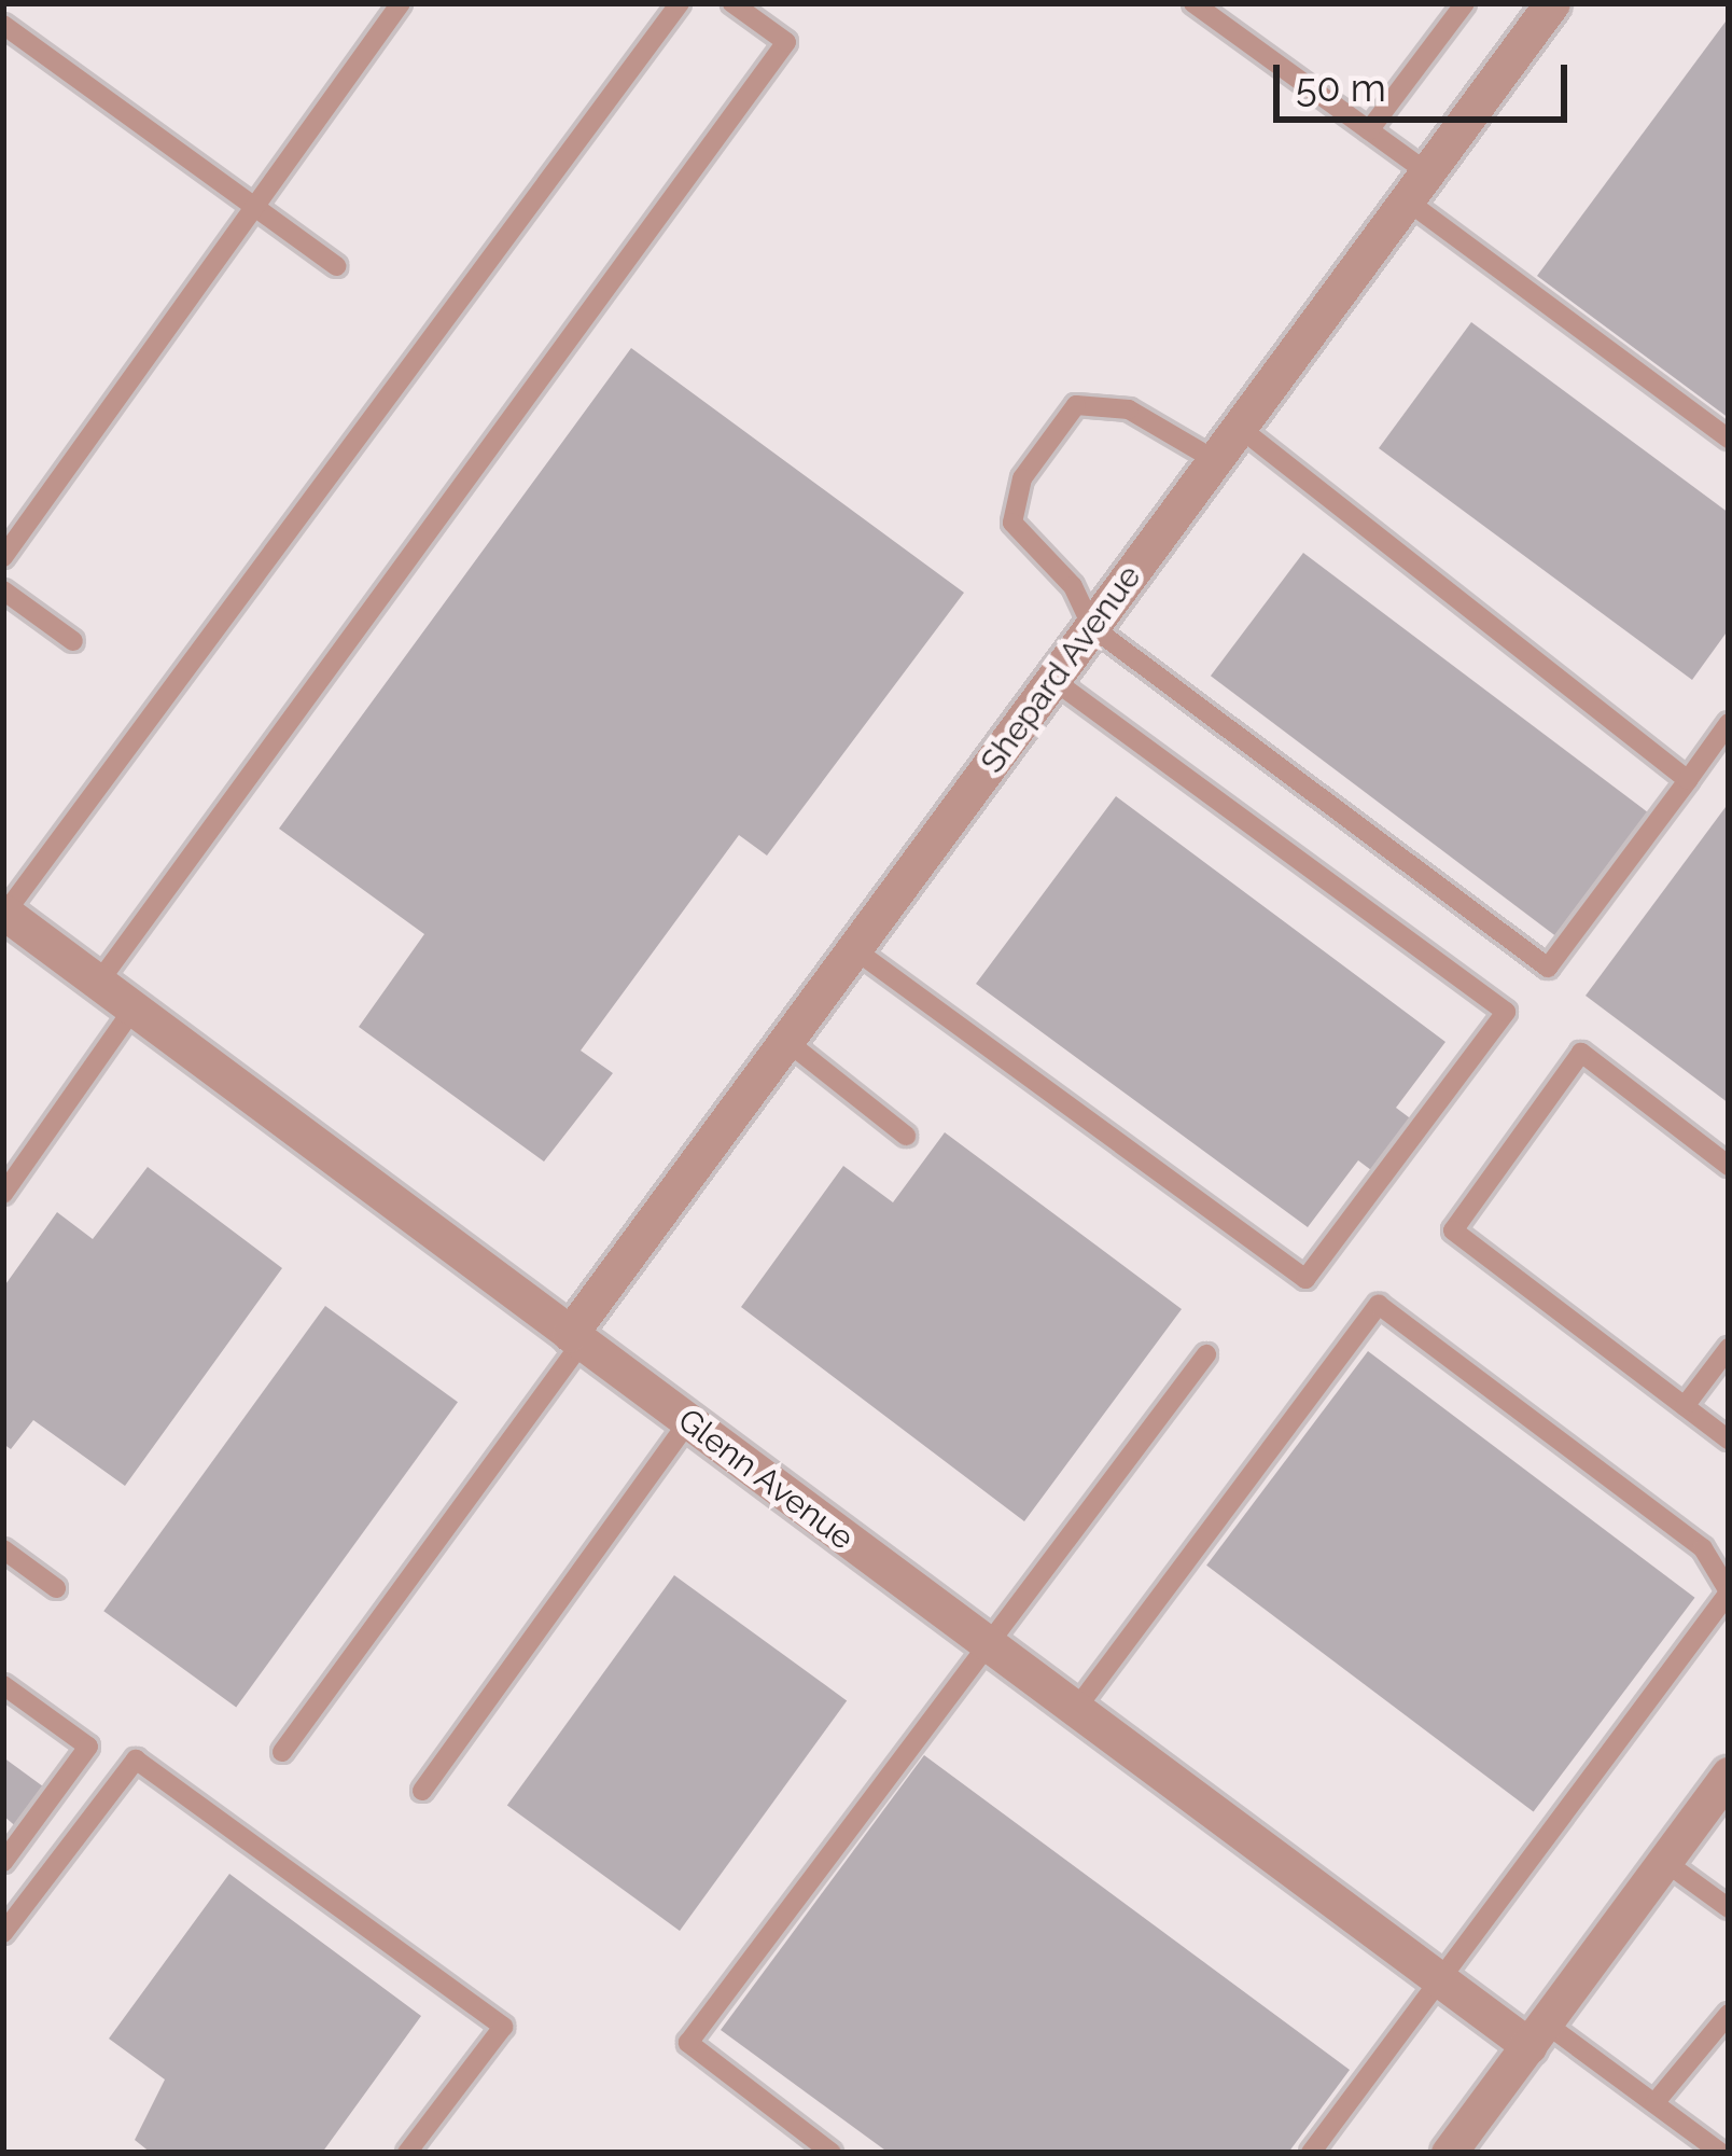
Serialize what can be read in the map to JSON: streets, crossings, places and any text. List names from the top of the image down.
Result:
{
  "streets": {
    "street": ["Shepard Avenue", "Glenn Avenue"]
  },
  "crossings": [
    ["Shepard Avenue", "Glenn Avenue"]
  ],
  "scale_bar": "50 m"
}
